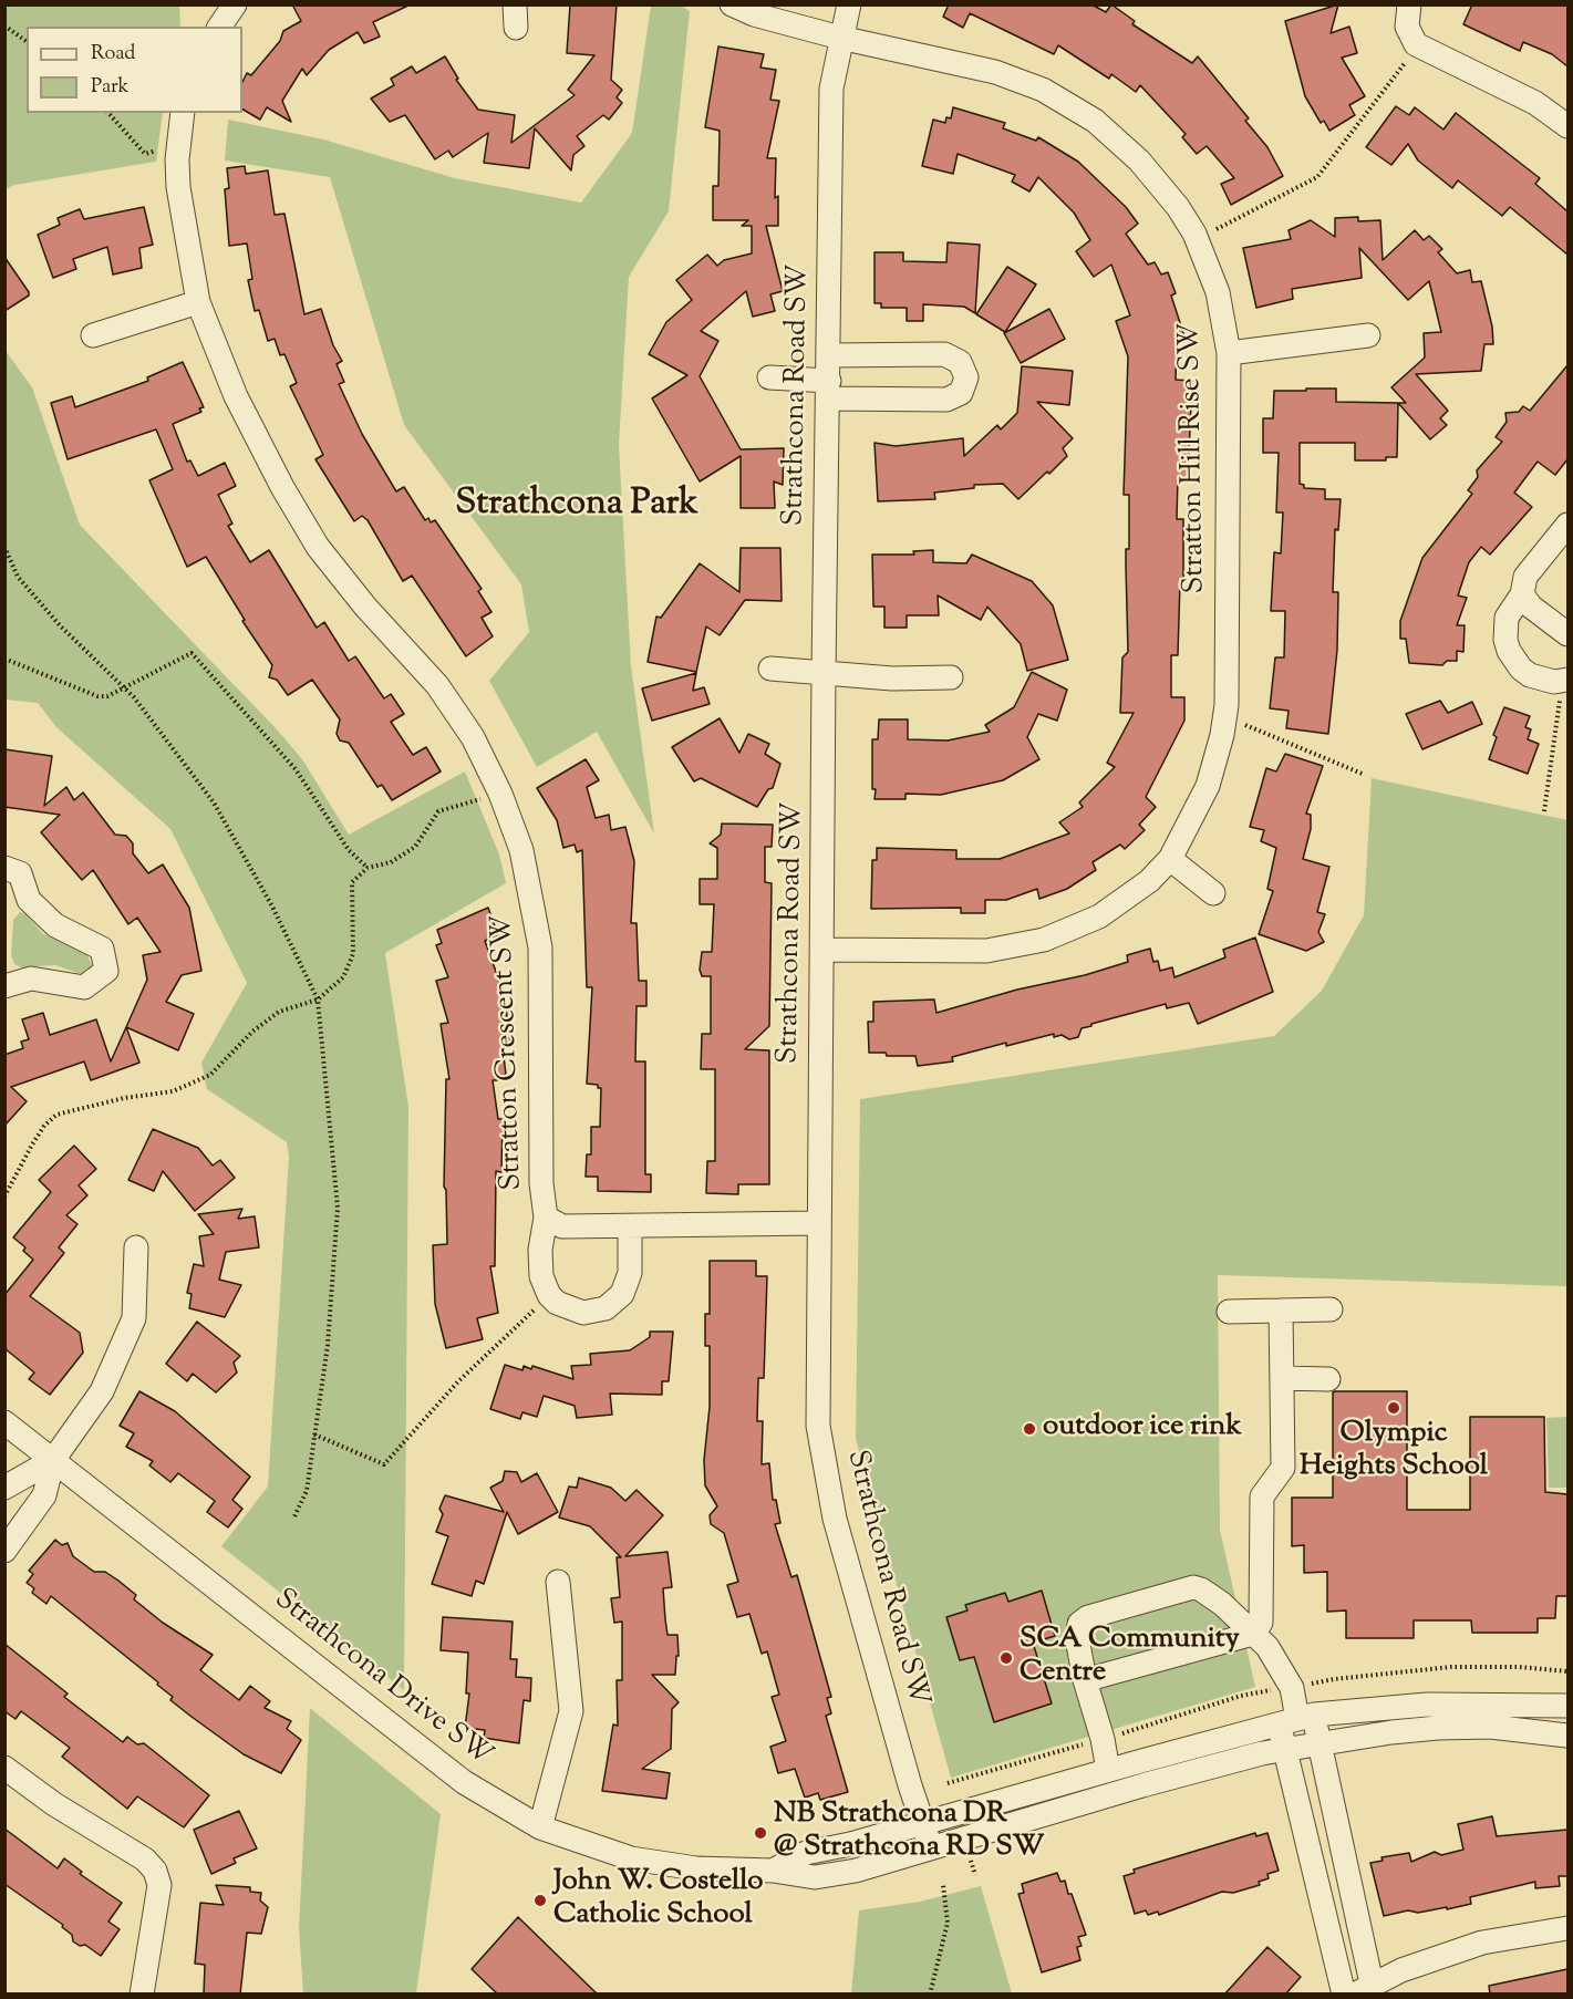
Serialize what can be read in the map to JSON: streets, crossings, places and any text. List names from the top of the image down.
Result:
{
  "streets": {
    "street": [
      "Strathcona Road SW",
      "Stratton Hill Rise SW",
      "Stratton Crescent SW",
      "Strathcona Drive SW"
    ]
  },
  "crossings": [
    ["Strathcona Road SW", "Stratton Hill Rise SW"],
    ["Strathcona Road SW", "Stratton Crescent SW"],
    ["Strathcona Road SW", "Strathcona Drive SW"]
  ],
  "districts": ["Strathcona Park"],
  "places": [
    "Olympic Heights School",
    "outdoor ice rink",
    "SCA Community Centre",
    "NB Strathcona DR @ Strathcona RD SW",
    "John W. Costello Catholic School"
  ],
  "legend": ["Road", "Park"]
}
